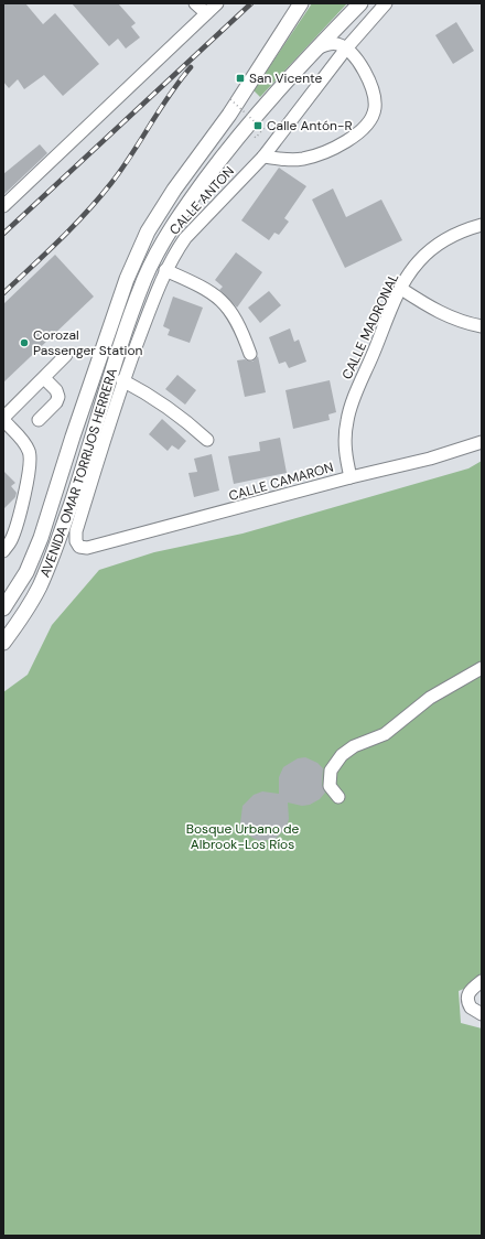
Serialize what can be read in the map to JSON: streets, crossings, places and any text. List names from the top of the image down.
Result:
{
  "streets": {
    "main road": ["AVENIDA OMAR TORRIJOS HERRERA"],
    "street": ["CALLE ANTON", "CALLE MADRONAL", "CALLE CAMARON"]
  },
  "crossings": [
    ["CALLE ANTON", "CALLE CAMARON"],
    ["CALLE MADRONAL", "CALLE CAMARON"]
  ],
  "parks": ["Bosque Urbano de Albrook-Los Ríos"],
  "places": {
    "transit": ["San Vicente", "Calle Antón-R"],
    "other": ["Corozal Passenger Station"]
  }
}
